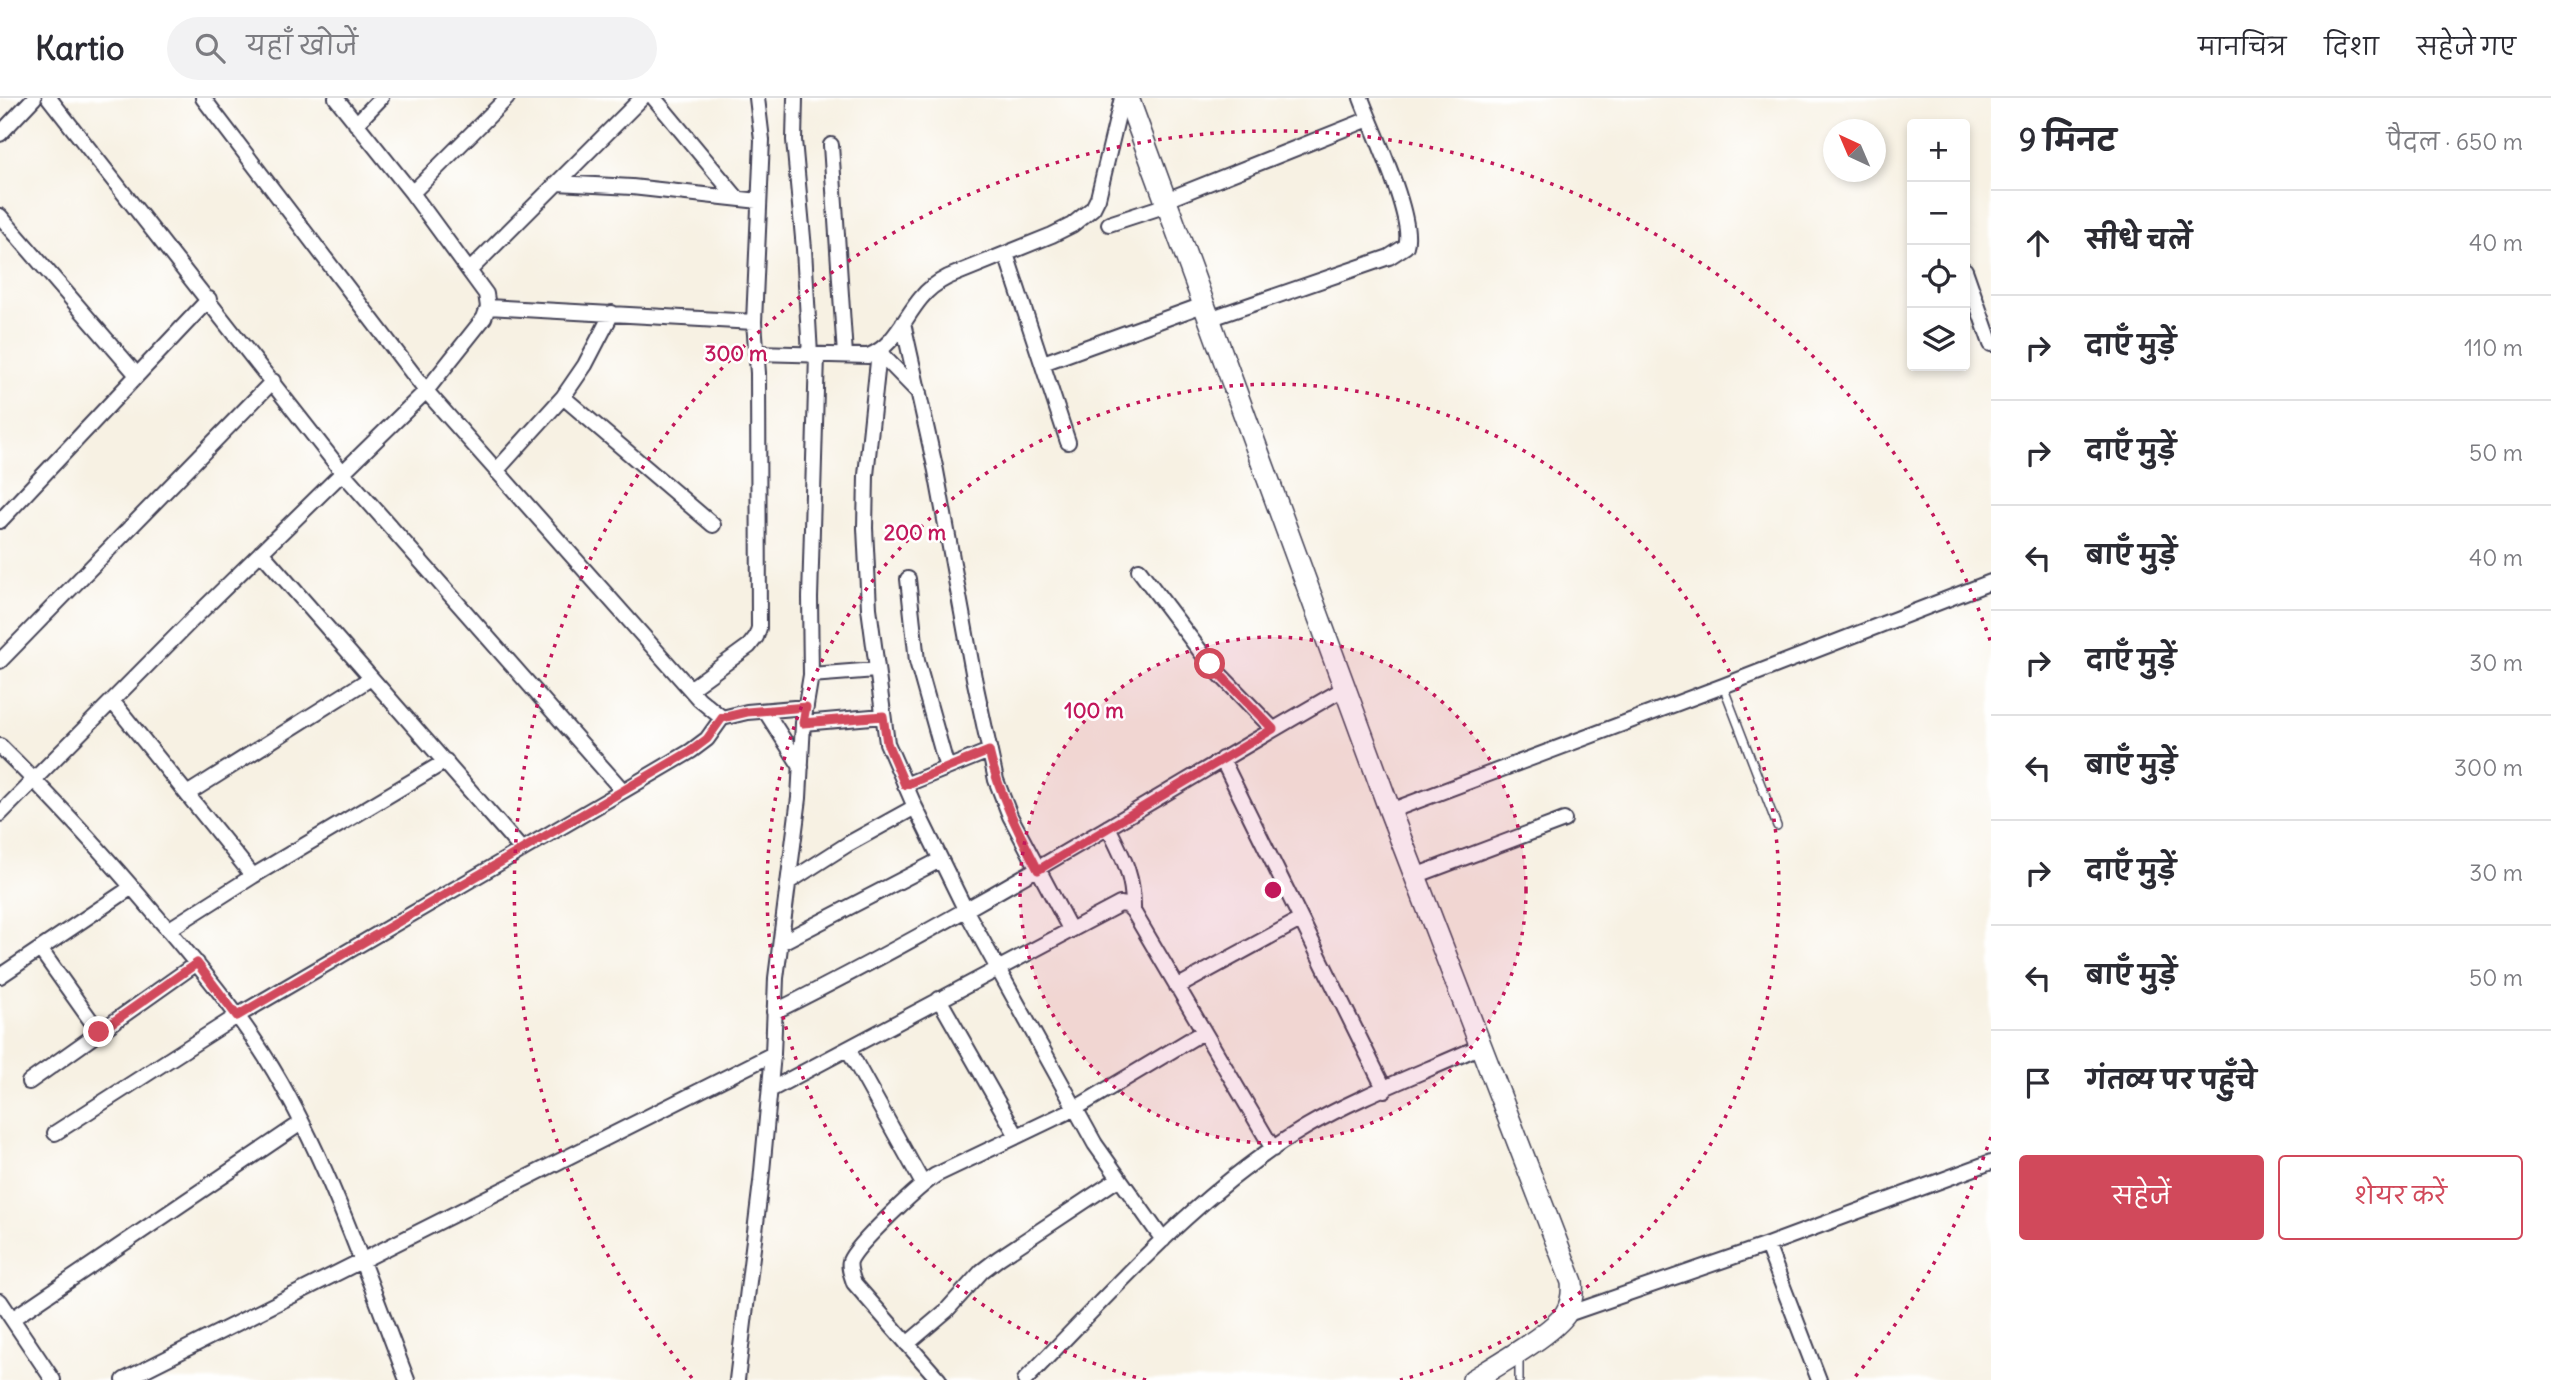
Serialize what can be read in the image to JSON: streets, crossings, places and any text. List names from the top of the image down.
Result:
{
  "north": "top left",
  "page": {
    "header": "Kartio",
    "search": "यहाँ खोजें",
    "nav": ["मानचित्र", "दिशा", "सहेजे गए"],
    "heading": ["9 मिनट", "पैदल · 650 m"],
    "map_buttons": ["+", "−"],
    "list": [
      ["सीधे चलें", "40 m"],
      ["दाएँ मुड़ें", "110 m"],
      ["दाएँ मुड़ें", "50 m"],
      ["बाएँ मुड़ें", "40 m"],
      ["दाएँ मुड़ें", "30 m"],
      ["बाएँ मुड़ें", "300 m"],
      ["दाएँ मुड़ें", "30 m"],
      ["बाएँ मुड़ें", "50 m"],
      "गंतव्य पर पहुँचे"
    ],
    "buttons": ["सहेजें", "शेयर करें"]
  },
  "rings": ["300 m", "200 m", "100 m"]
}
